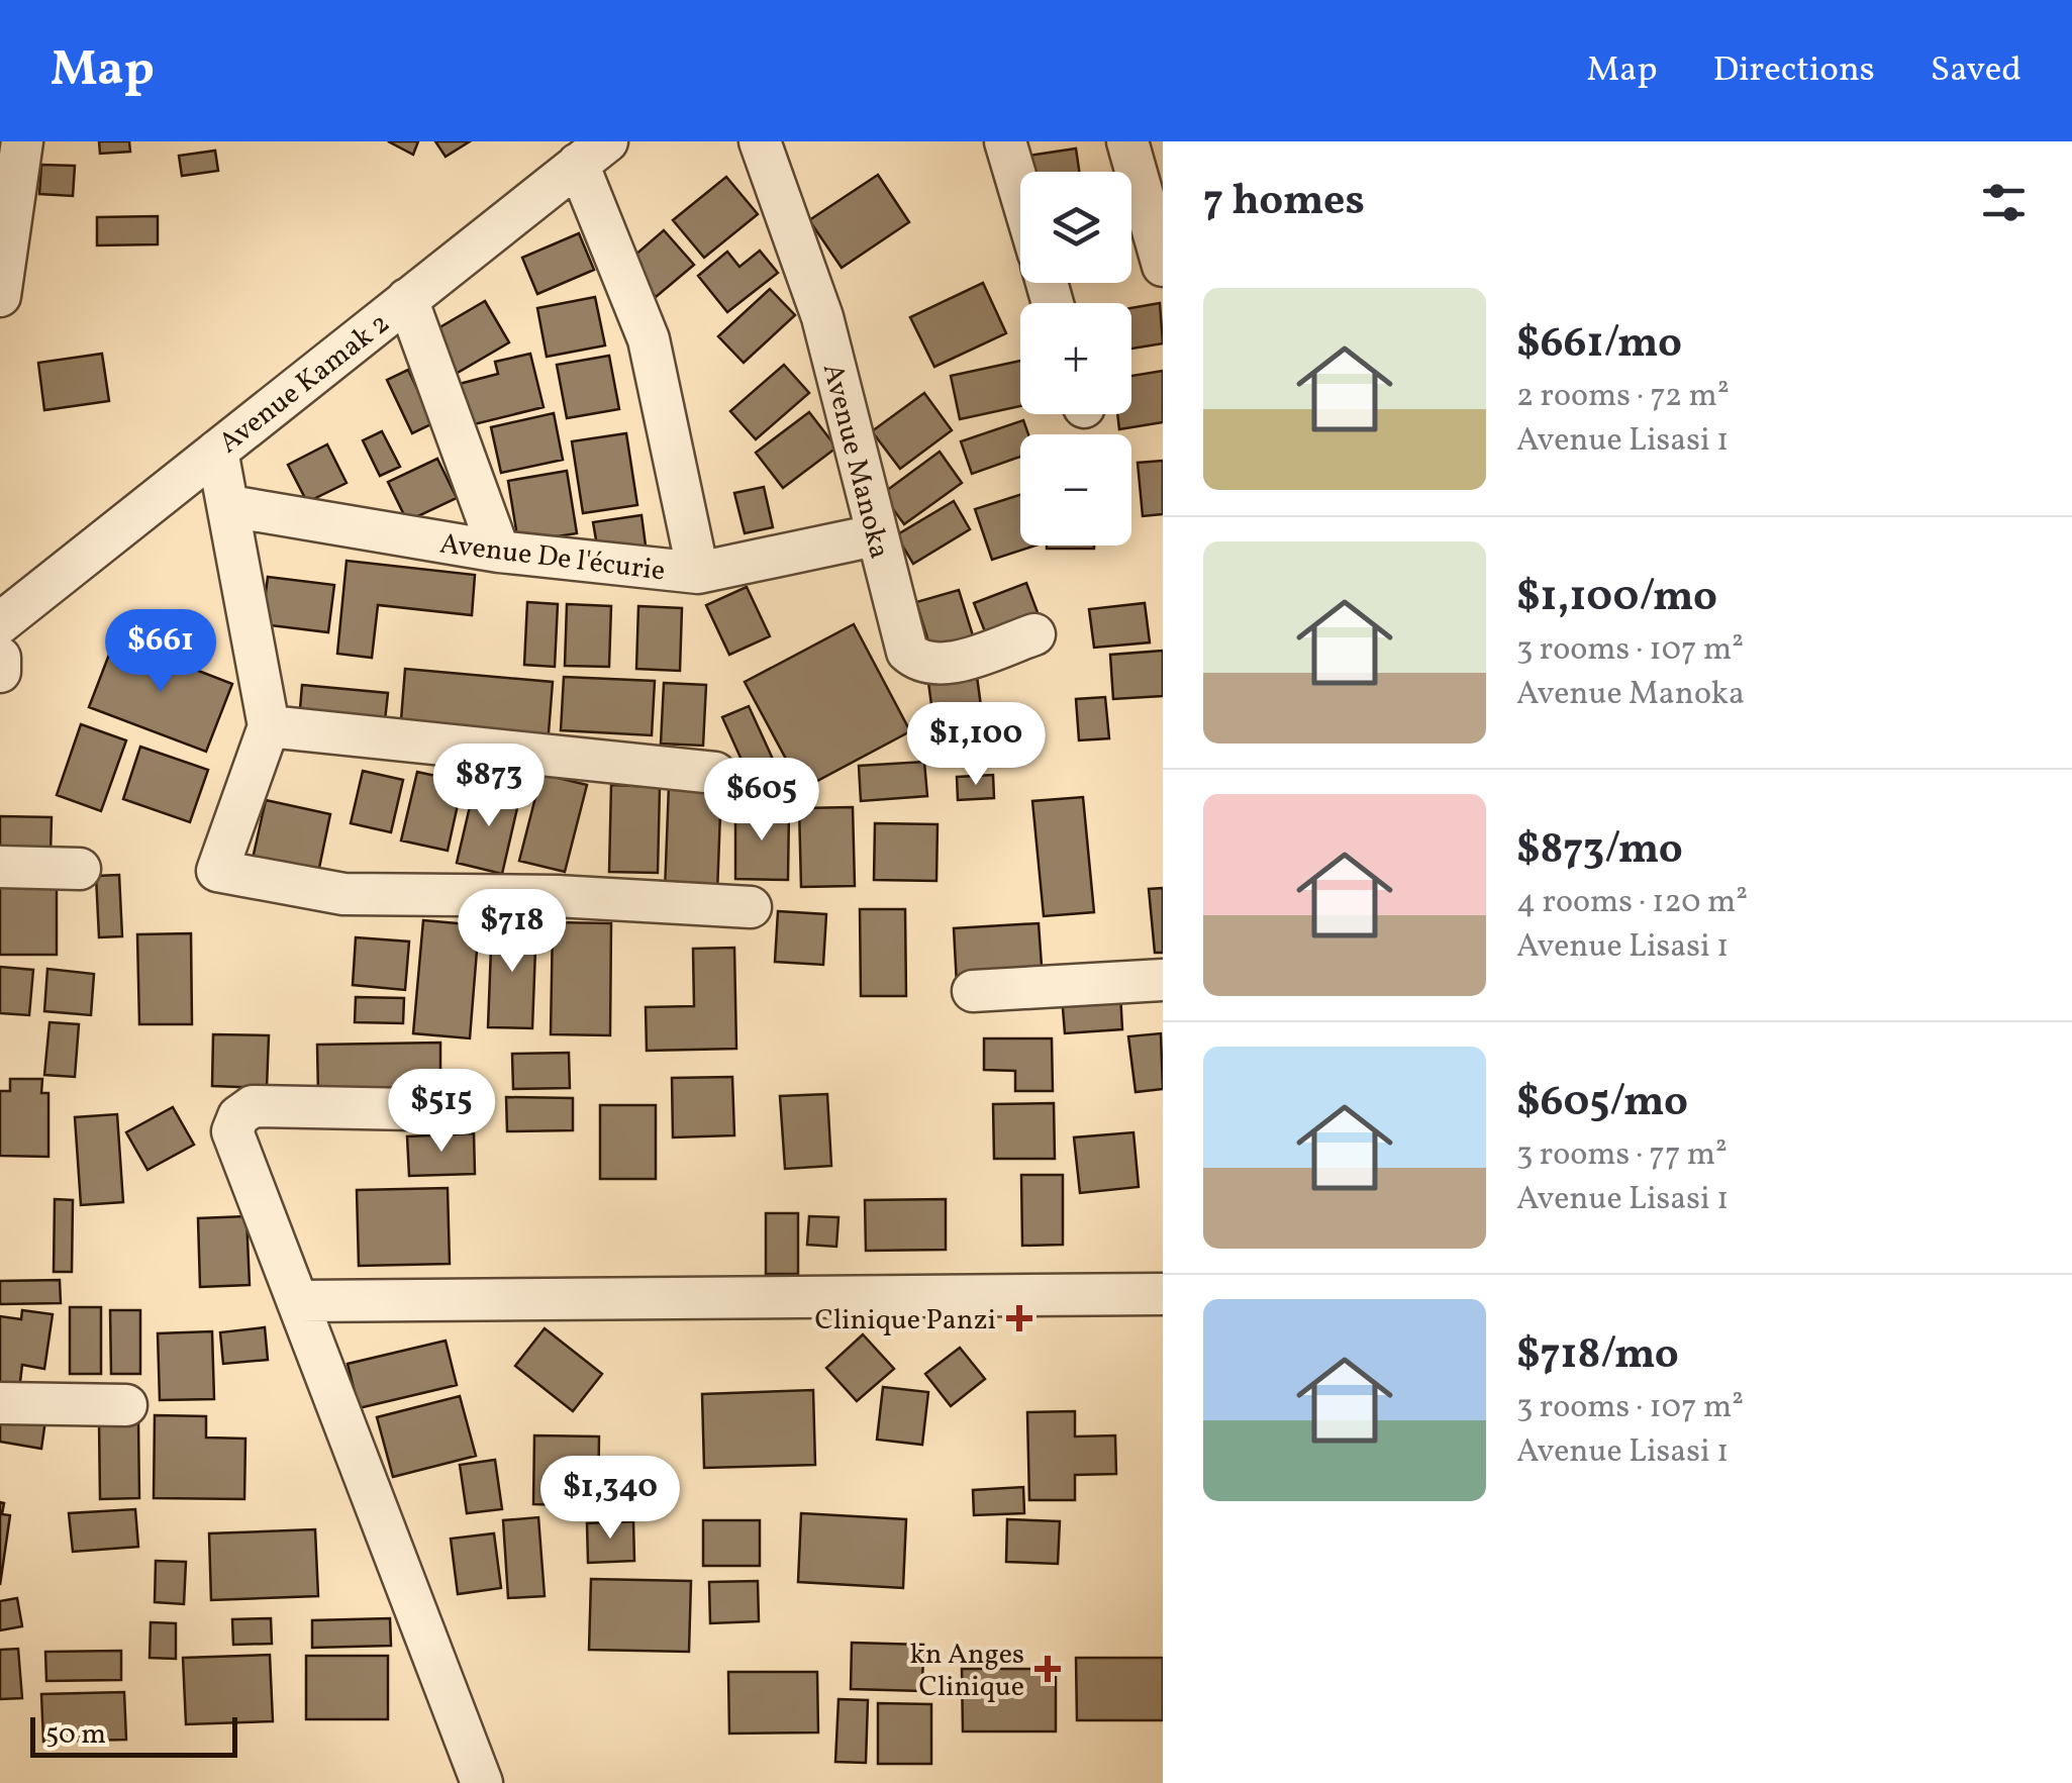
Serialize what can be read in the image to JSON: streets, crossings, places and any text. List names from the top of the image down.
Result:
{
  "streets": {
    "street": ["Avenue Kamak 2", "Avenue Manoka", "Avenue De l'écurie"]
  },
  "crossings": [
    ["Avenue Manoka", "Avenue De l'écurie"]
  ],
  "places": {
    "health": ["Clinique Panzi", "kn Anges Clinique"]
  },
  "scale_bar": "50 m",
  "page": {
    "header": "Map",
    "nav": ["Map", "Directions", "Saved"],
    "heading": "7 homes",
    "map_buttons": ["+", "−"],
    "list": [
      {
        "name": "$661/mo",
        "note": "2 rooms · 72 m² · Avenue Lisasi 1"
      },
      {
        "name": "$1,100/mo",
        "note": "3 rooms · 107 m² · Avenue Manoka"
      },
      {
        "name": "$873/mo",
        "note": "4 rooms · 120 m² · Avenue Lisasi 1"
      },
      {
        "name": "$605/mo",
        "note": "3 rooms · 77 m² · Avenue Lisasi 1"
      },
      {
        "name": "$718/mo",
        "note": "3 rooms · 107 m² · Avenue Lisasi 1"
      }
    ],
    "price": [
      "$661",
      "$1,100",
      "$873",
      "$605",
      "$718",
      "$515",
      "$1,340"
    ],
    "scale": "50 m"
  }
}
